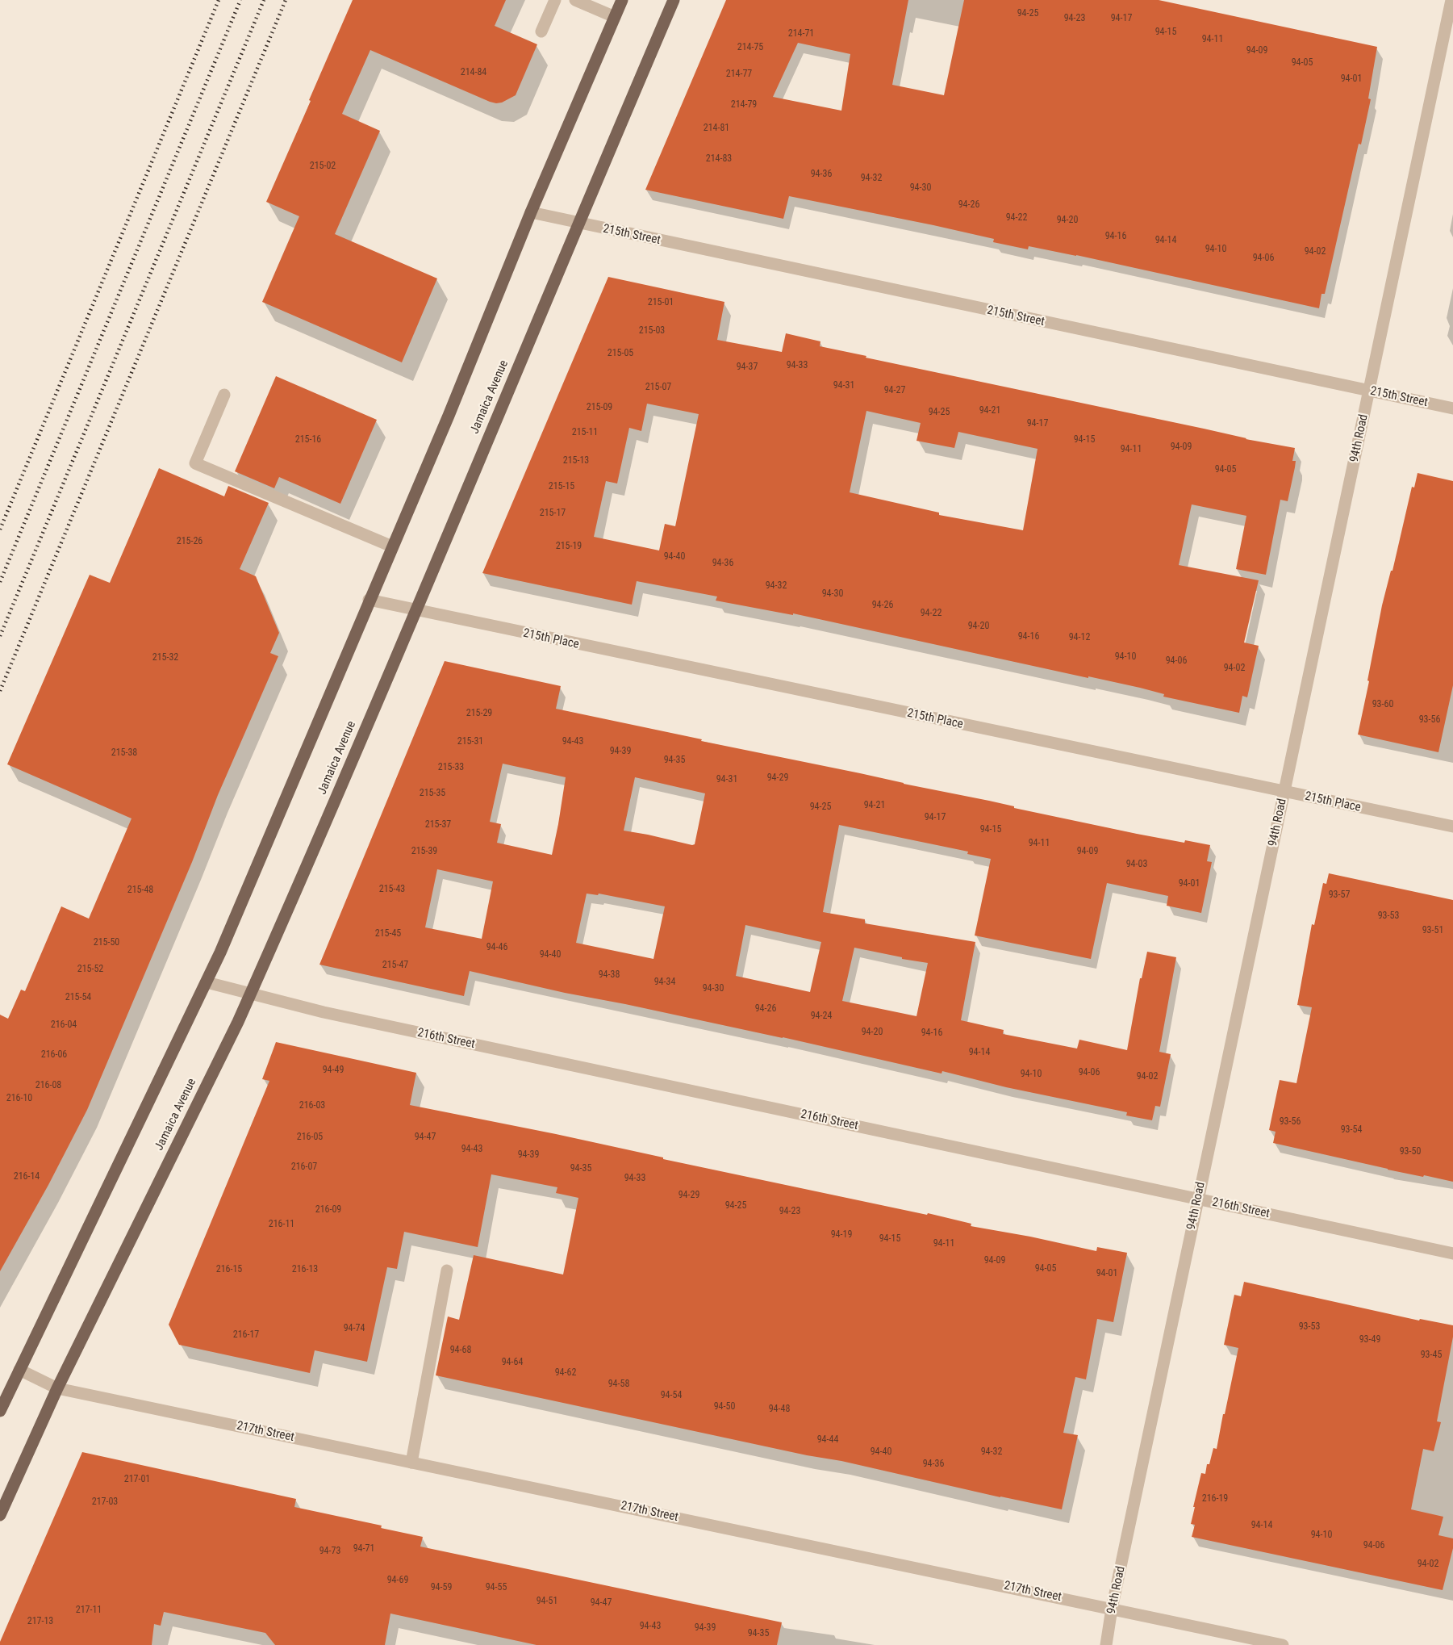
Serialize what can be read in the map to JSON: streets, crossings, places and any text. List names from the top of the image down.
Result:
{
  "streets": {
    "main road": ["Jamaica Avenue"],
    "street": [
      "215th Street",
      "94th Road",
      "215th Place",
      "216th Street",
      "217th Street"
    ]
  },
  "crossings": [
    ["215th Street", "Jamaica Avenue"],
    ["215th Street", "94th Road"],
    ["Jamaica Avenue", "215th Place"],
    ["Jamaica Avenue", "216th Street"],
    ["Jamaica Avenue", "217th Street"],
    ["94th Road", "215th Place"],
    ["94th Road", "216th Street"],
    ["94th Road", "217th Street"]
  ],
  "house_numbers": [
    "94-25",
    "94-23",
    "94-17",
    "94-15",
    "214-71",
    "94-11",
    "214-75",
    "94-09",
    "94-05",
    "214-84",
    "214-77",
    "94-01",
    "214-79",
    "214-81",
    "214-83",
    "215-02",
    "94-36",
    "94-32",
    "94-30",
    "94-26",
    "94-22",
    "94-20",
    "94-16",
    "94-14",
    "94-10",
    "94-02",
    "94-06",
    "215-01",
    "215-03",
    "215-05",
    "94-33",
    "94-37",
    "94-31",
    "215-07",
    "94-27",
    "215-09",
    "94-21",
    "94-25",
    "94-17",
    "215-11",
    "215-16",
    "94-15",
    "94-09",
    "94-11",
    "215-13",
    "94-05",
    "215-15",
    "215-17",
    "215-26",
    "215-19",
    "94-40",
    "94-36",
    "94-32",
    "94-30",
    "94-26",
    "94-22",
    "94-20",
    "94-16",
    "94-12",
    "94-10",
    "215-32",
    "94-06",
    "94-02",
    "93-60",
    "215-29",
    "93-56",
    "215-31",
    "94-43",
    "94-39",
    "215-38",
    "94-35",
    "215-33",
    "94-29",
    "94-31",
    "215-35",
    "94-21",
    "94-25",
    "94-17",
    "215-37",
    "94-15",
    "94-11",
    "215-39",
    "94-09",
    "94-03",
    "94-01",
    "215-43",
    "215-48",
    "93-57",
    "93-53",
    "93-51",
    "215-45",
    "215-50",
    "94-46",
    "94-40",
    "215-47",
    "215-52",
    "94-38",
    "94-34",
    "94-30",
    "215-54",
    "94-26",
    "94-24",
    "216-04",
    "94-20",
    "94-16",
    "94-14",
    "216-06",
    "94-49",
    "94-06",
    "94-10",
    "94-02",
    "216-08",
    "216-10",
    "216-03",
    "93-56",
    "93-54",
    "216-05",
    "94-47",
    "94-43",
    "93-50",
    "94-39",
    "216-07",
    "94-35",
    "216-14",
    "94-33",
    "94-29",
    "94-25",
    "216-09",
    "94-23",
    "216-11",
    "94-19",
    "94-15",
    "94-11",
    "94-09",
    "94-05",
    "216-15",
    "216-13",
    "94-01",
    "93-53",
    "94-74",
    "216-17",
    "93-49",
    "94-68",
    "93-45",
    "94-64",
    "94-62",
    "94-58",
    "94-54",
    "94-50",
    "94-48",
    "94-44",
    "94-40",
    "94-32",
    "94-36",
    "217-01",
    "216-19",
    "217-03",
    "94-14",
    "94-10",
    "94-06",
    "94-71",
    "94-73",
    "94-02",
    "94-69",
    "94-59",
    "94-55",
    "94-51",
    "94-47",
    "217-11",
    "217-13",
    "94-43",
    "94-39",
    "94-35"
  ]
}
